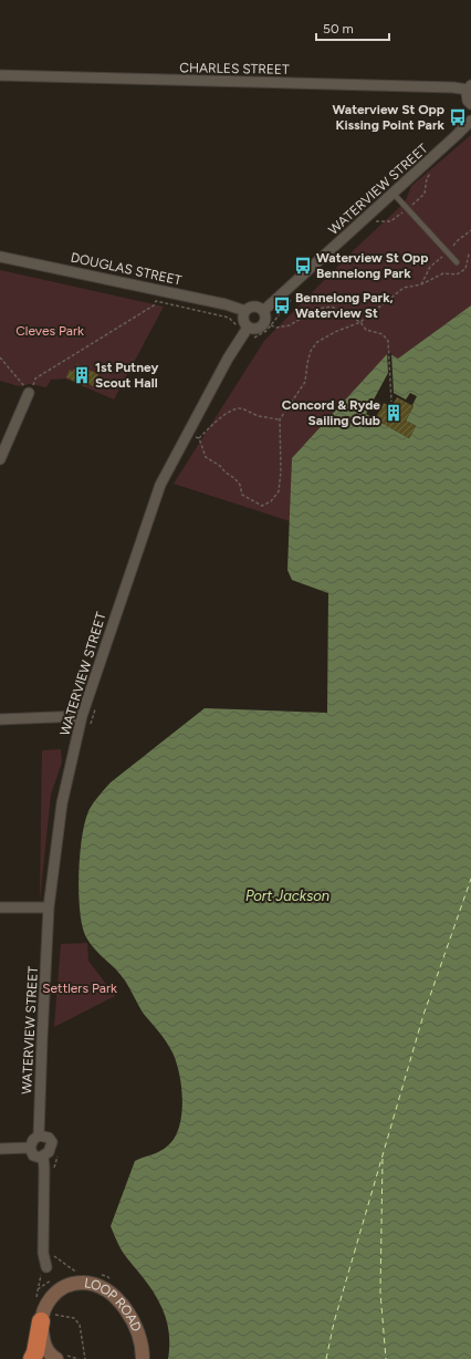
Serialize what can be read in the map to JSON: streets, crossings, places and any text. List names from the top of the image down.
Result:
{
  "streets": {
    "main road": ["LOOP ROAD"],
    "street": ["CHARLES STREET", "WATERVIEW STREET", "DOUGLAS STREET"]
  },
  "crossings": [
    ["WATERVIEW STREET", "DOUGLAS STREET"]
  ],
  "water": ["Port Jackson"],
  "parks": ["Cleves Park", "Settlers Park"],
  "places": {
    "bus stop": ["Waterview St Opp Kissing Point Park", "Waterview St Opp Bennelong Park", "Bennelong Park, Waterview St"],
    "building": ["1st Putney Scout Hall", "Concord & Ryde Sailing Club"]
  },
  "scale_bar": "50 m"
}
